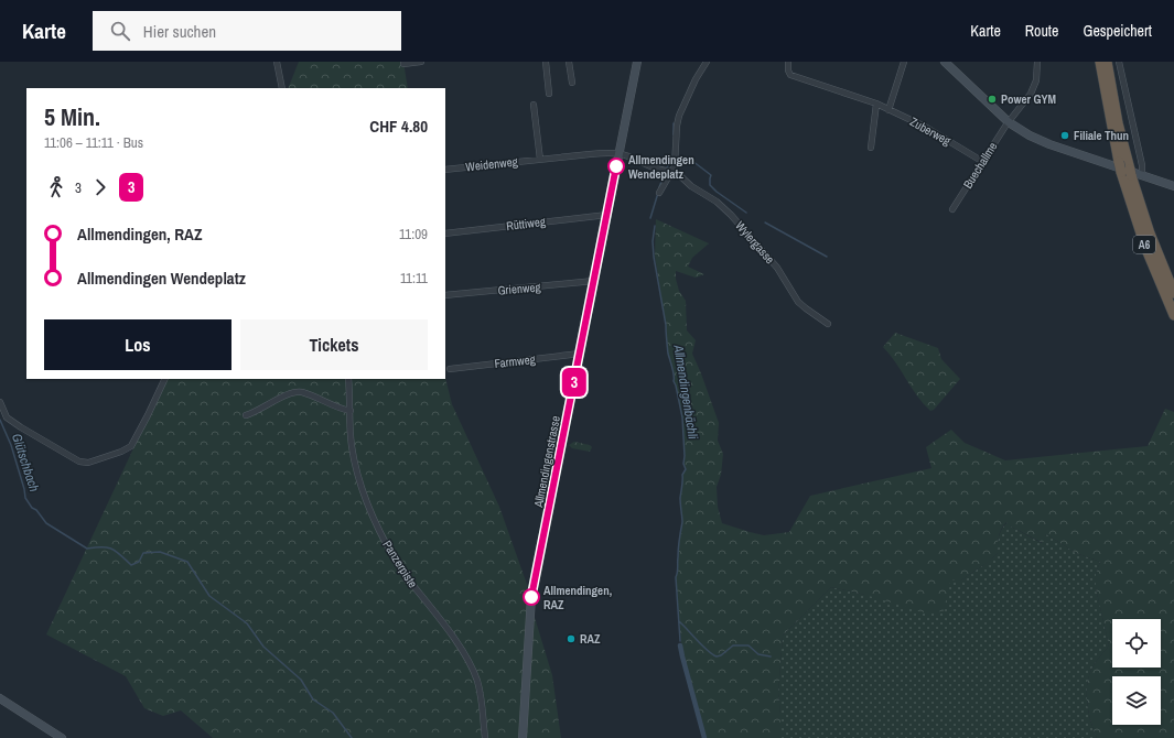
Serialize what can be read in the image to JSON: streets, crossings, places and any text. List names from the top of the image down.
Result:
{
  "streets": {
    "highway": ["A6"],
    "street": [
      "Zuberweg",
      "Weidenweg",
      "Buechallme",
      "Rüttiweg",
      "Wylergasse",
      "Grienweg",
      "Farmweg",
      "Allmendingenstrasse",
      "Panzerpiste"
    ]
  },
  "crossings": [
    ["Zuberweg", "Buechallme"],
    ["Weidenweg", "Wylergasse"],
    ["Weidenweg", "Allmendingenstrasse"],
    ["Rüttiweg", "Allmendingenstrasse"],
    ["Wylergasse", "Allmendingenstrasse"],
    ["Grienweg", "Allmendingenstrasse"],
    ["Farmweg", "Allmendingenstrasse"]
  ],
  "water": ["Allmendingenbächli", "Glütschbach"],
  "places": [
    "Power GYM",
    "Filiale Thun",
    "Allmendingen Wendeplatz",
    "Allmendingen, RAZ",
    "RAZ"
  ],
  "lines": ["bus line 3"],
  "page": {
    "header": "Karte",
    "search": "Hier suchen",
    "nav": ["Karte", "Route", "Gespeichert"],
    "on_map": "3",
    "heading": ["5 Min.", "11:06 – 11:11 · Bus", "CHF 4.80"],
    "legs": ["3", "3"],
    "list": [
      {
        "name": "Allmendingen, RAZ",
        "value": "11:09"
      },
      {
        "name": "Allmendingen Wendeplatz",
        "value": "11:11"
      }
    ],
    "buttons": ["Los", "Tickets"]
  }
}
